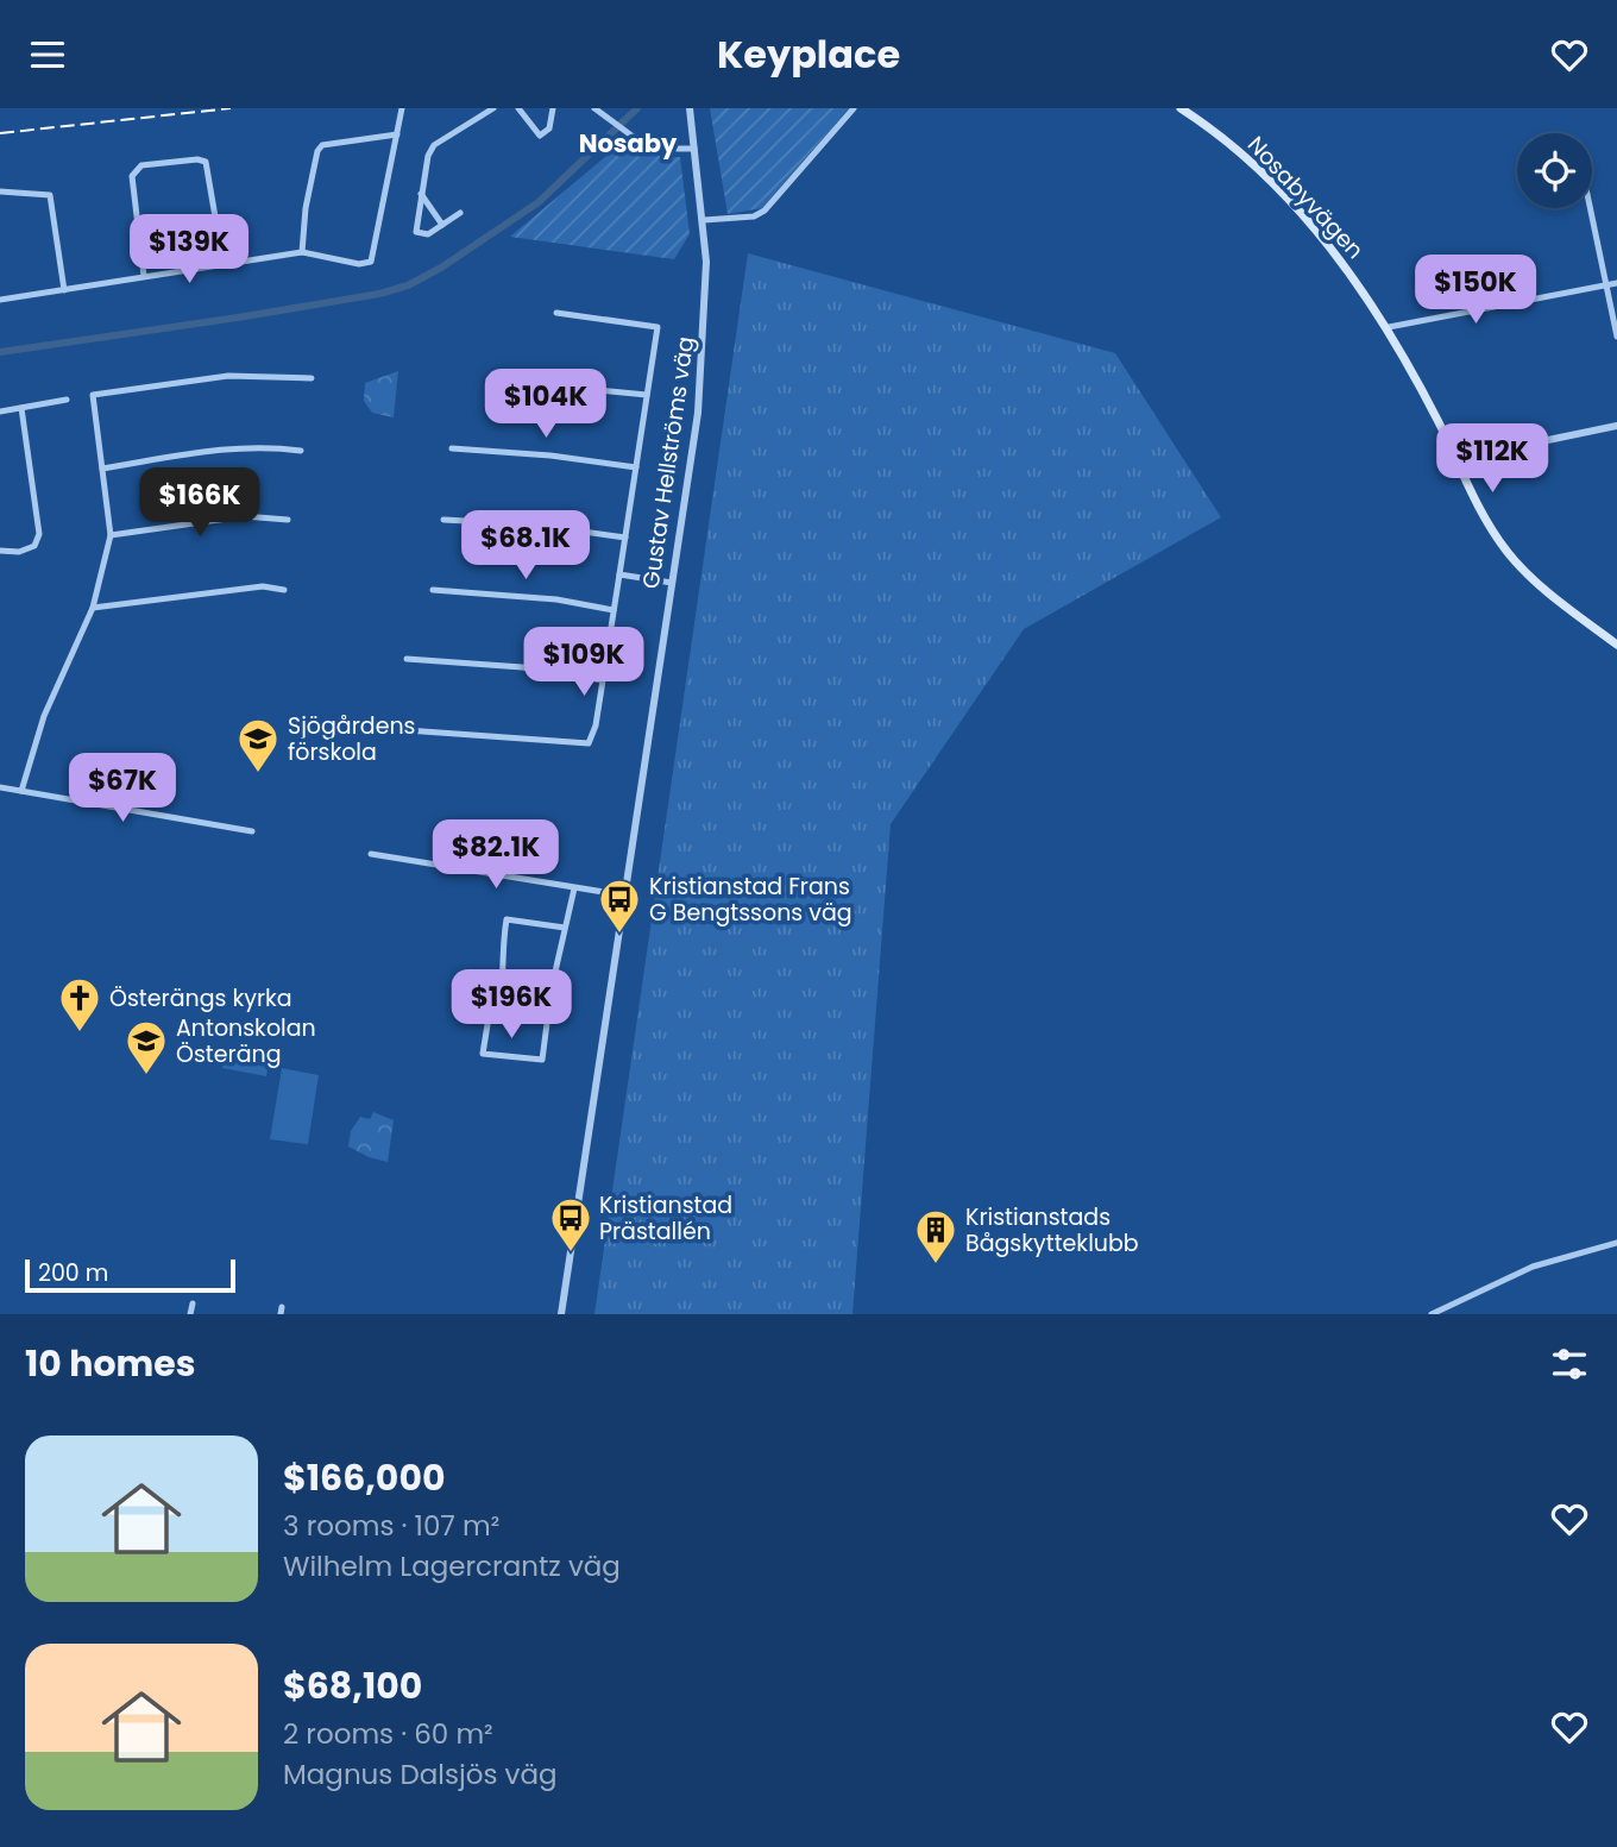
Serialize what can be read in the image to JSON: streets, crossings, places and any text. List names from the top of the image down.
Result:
{
  "streets": {
    "main road": ["Nosabyvägen"],
    "street": ["Gustav Hellströms väg"]
  },
  "districts": ["Nosaby"],
  "places": {
    "school or university": ["Sjögårdens förskola", "Antonskolan Österäng"],
    "bus stop": ["Kristianstad Frans G Bengtssons väg", "Kristianstad Prästallén"],
    "church": ["Österängs kyrka"],
    "building": ["Kristianstads Bågskytteklubb"]
  },
  "scale_bar": "200 m",
  "page": {
    "header": "Keyplace",
    "price": [
      "$139K",
      "$150K",
      "$104K",
      "$112K",
      "$166K",
      "$68.1K",
      "$109K",
      "$67K",
      "$82.1K",
      "$196K"
    ],
    "scale": "200 m",
    "heading": "10 homes",
    "list": [
      {
        "name": "$166,000",
        "note": "3 rooms · 107 m² · Wilhelm Lagercrantz väg"
      },
      {
        "name": "$68,100",
        "note": "2 rooms · 60 m² · Magnus Dalsjös väg"
      }
    ]
  }
}
